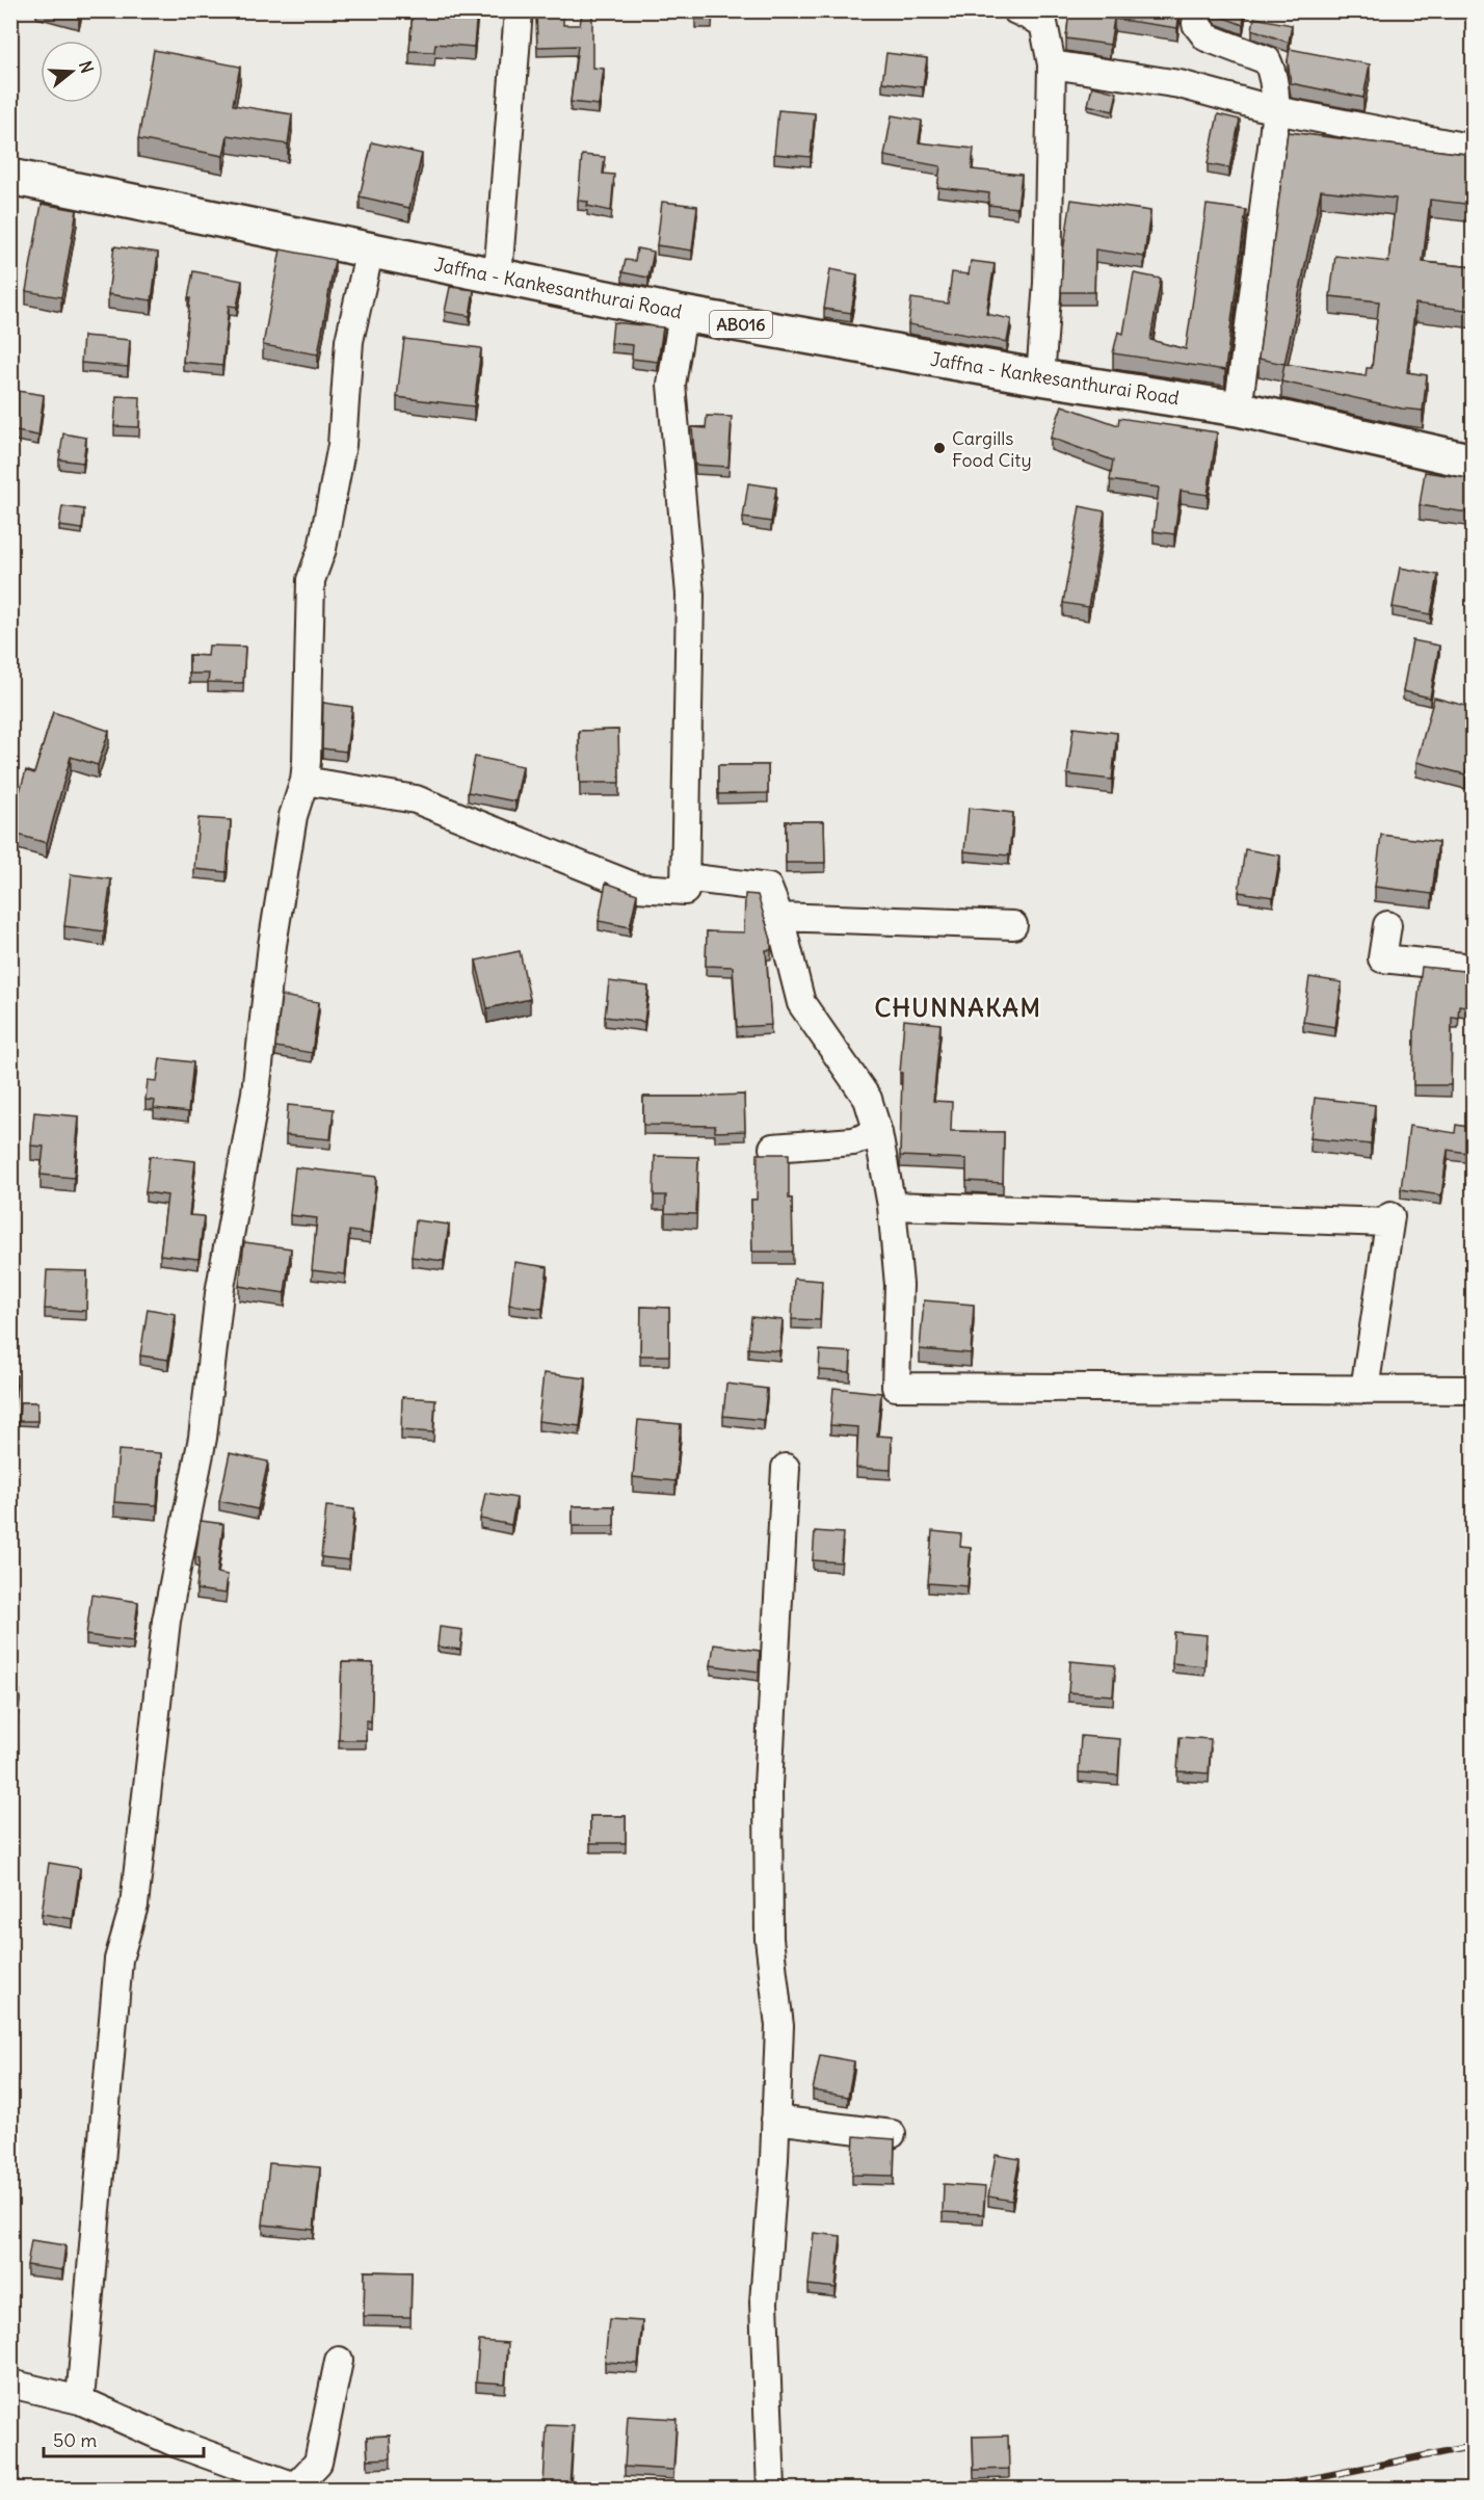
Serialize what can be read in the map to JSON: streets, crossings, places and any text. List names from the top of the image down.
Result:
{
  "streets": {
    "main road": ["Jaffna - Kankesanthurai Road", "AB016"]
  },
  "districts": ["CHUNNAKAM"],
  "places": ["Cargills Food City"],
  "scale_bar": "50 m",
  "north": "right"
}
